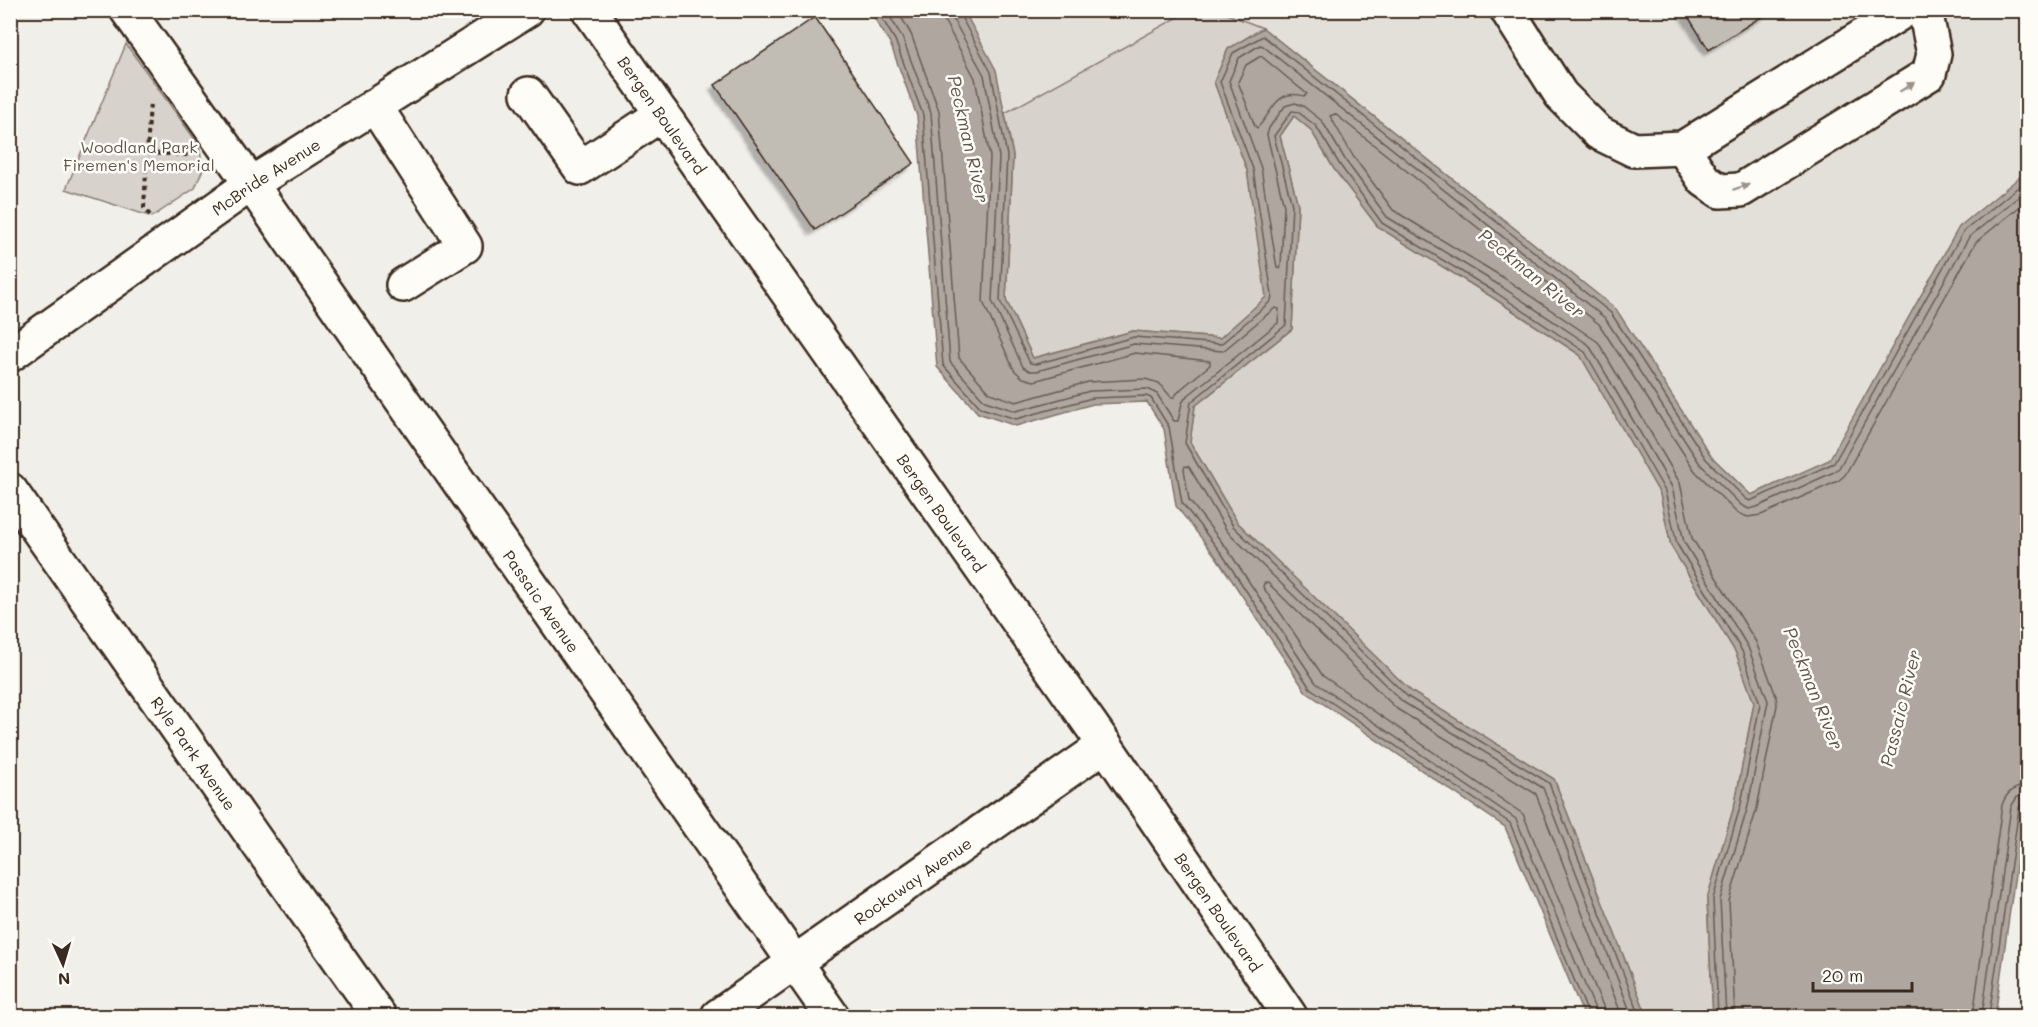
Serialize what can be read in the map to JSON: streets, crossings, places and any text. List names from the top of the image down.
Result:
{
  "streets": {
    "street": [
      "Bergen Boulevard",
      "McBride Avenue",
      "Passaic Avenue",
      "Ryle Park Avenue",
      "Rockaway Avenue"
    ]
  },
  "crossings": [
    ["Bergen Boulevard", "Rockaway Avenue"],
    ["McBride Avenue", "Passaic Avenue"],
    ["Passaic Avenue", "Rockaway Avenue"]
  ],
  "water": ["Peckman River", "Passaic River"],
  "parks": ["Woodland Park Firemen's Memorial"],
  "scale_bar": "20 m",
  "north": "bottom"
}
